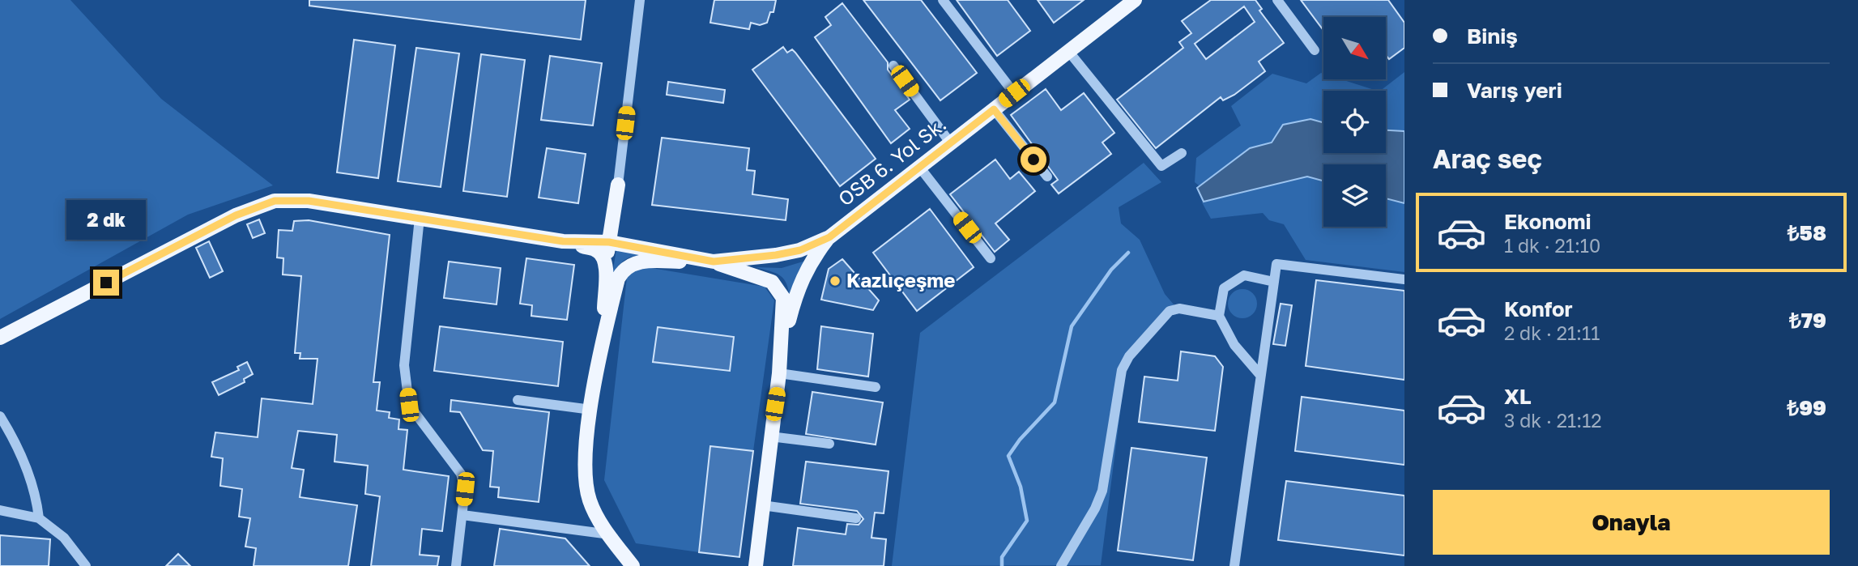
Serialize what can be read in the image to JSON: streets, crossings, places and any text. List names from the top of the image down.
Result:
{
  "streets": {
    "main road": ["OSB 6. Yol Sk."]
  },
  "places": ["Kazlıçeşme"],
  "north": "bottom right",
  "page": {
    "banner": ["Biniş", "Varış yeri"],
    "heading": "Araç seç",
    "list": [
      {
        "name": "Ekonomi",
        "note": "1 dk · 21:10",
        "value": "₺58"
      },
      {
        "name": "Konfor",
        "note": "2 dk · 21:11",
        "value": "₺79"
      },
      {
        "name": "XL",
        "note": "3 dk · 21:12",
        "value": "₺99"
      }
    ],
    "bubble": "2 dk",
    "buttons": "Onayla"
  }
}
